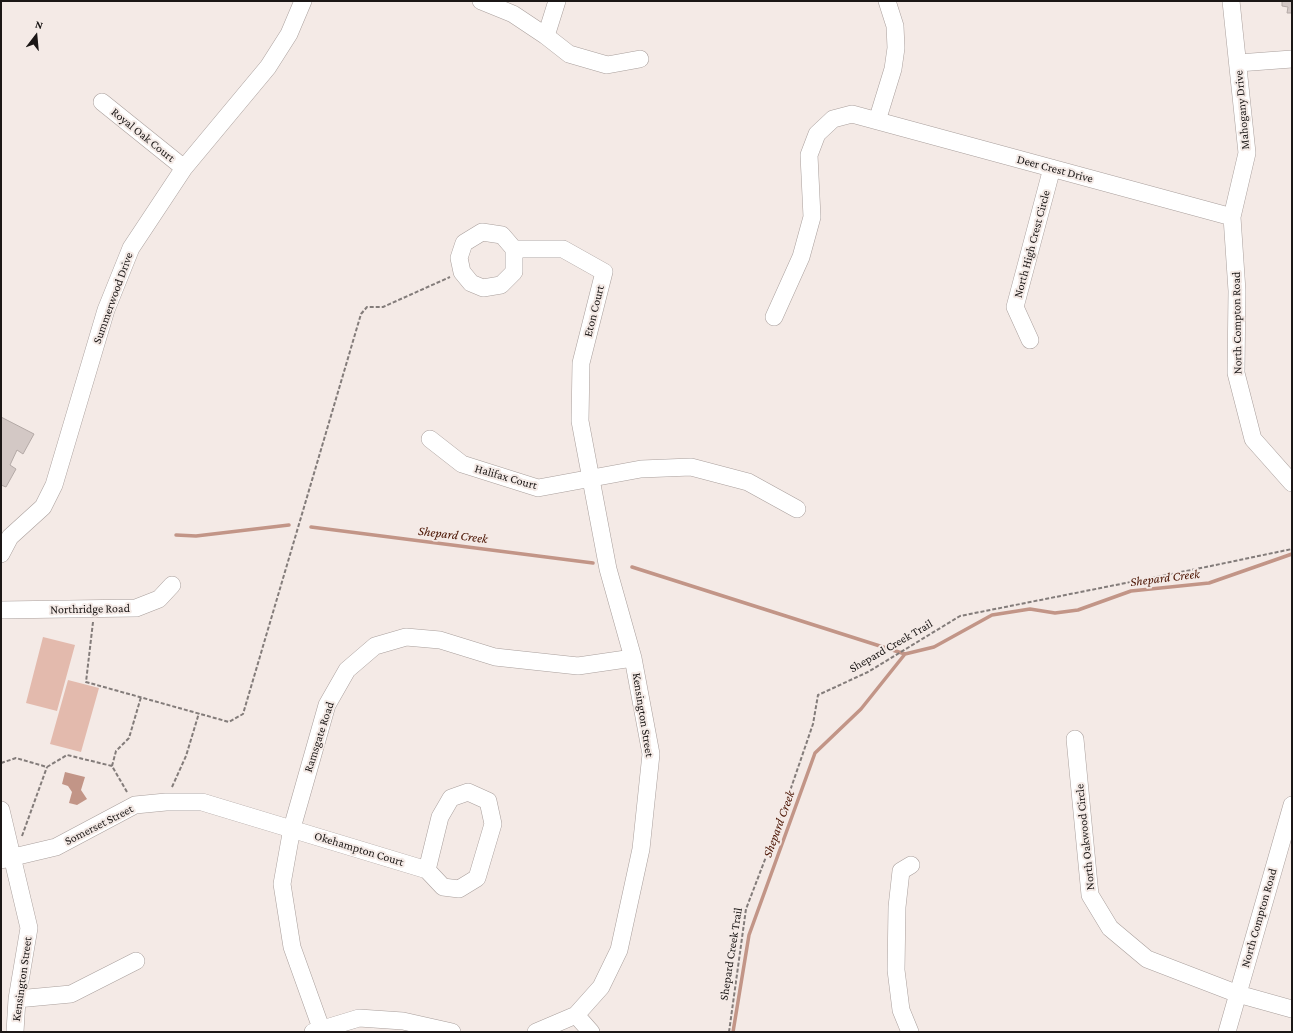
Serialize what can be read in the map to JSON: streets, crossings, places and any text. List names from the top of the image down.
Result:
{
  "streets": {
    "street": [
      "Mahogany Drive",
      "Royal Oak Court",
      "Deer Crest Drive",
      "North High Crest Circle",
      "Summerwood Drive",
      "Eton Court",
      "North Compton Road",
      "Halifax Court",
      "Northridge Road",
      "Kensington Street",
      "Ramsgate Road",
      "Somerset Street",
      "North Oakwood Circle",
      "Okehampton Court"
    ],
    "path": ["Shepard Creek Trail"]
  },
  "crossings": [
    ["Mahogany Drive", "Deer Crest Drive"],
    ["Mahogany Drive", "North Compton Road"],
    ["Royal Oak Court", "Summerwood Drive"],
    ["Deer Crest Drive", "North High Crest Circle"],
    ["Deer Crest Drive", "North Compton Road"],
    ["Eton Court", "Kensington Street"],
    ["North Compton Road", "North Oakwood Circle"],
    ["Halifax Court", "Kensington Street"],
    ["Kensington Street", "Ramsgate Road"],
    ["Kensington Street", "Somerset Street"],
    ["Ramsgate Road", "Somerset Street"],
    ["Ramsgate Road", "Okehampton Court"],
    ["Somerset Street", "Okehampton Court"]
  ],
  "water": ["Shepard Creek"],
  "north": "top"
}
